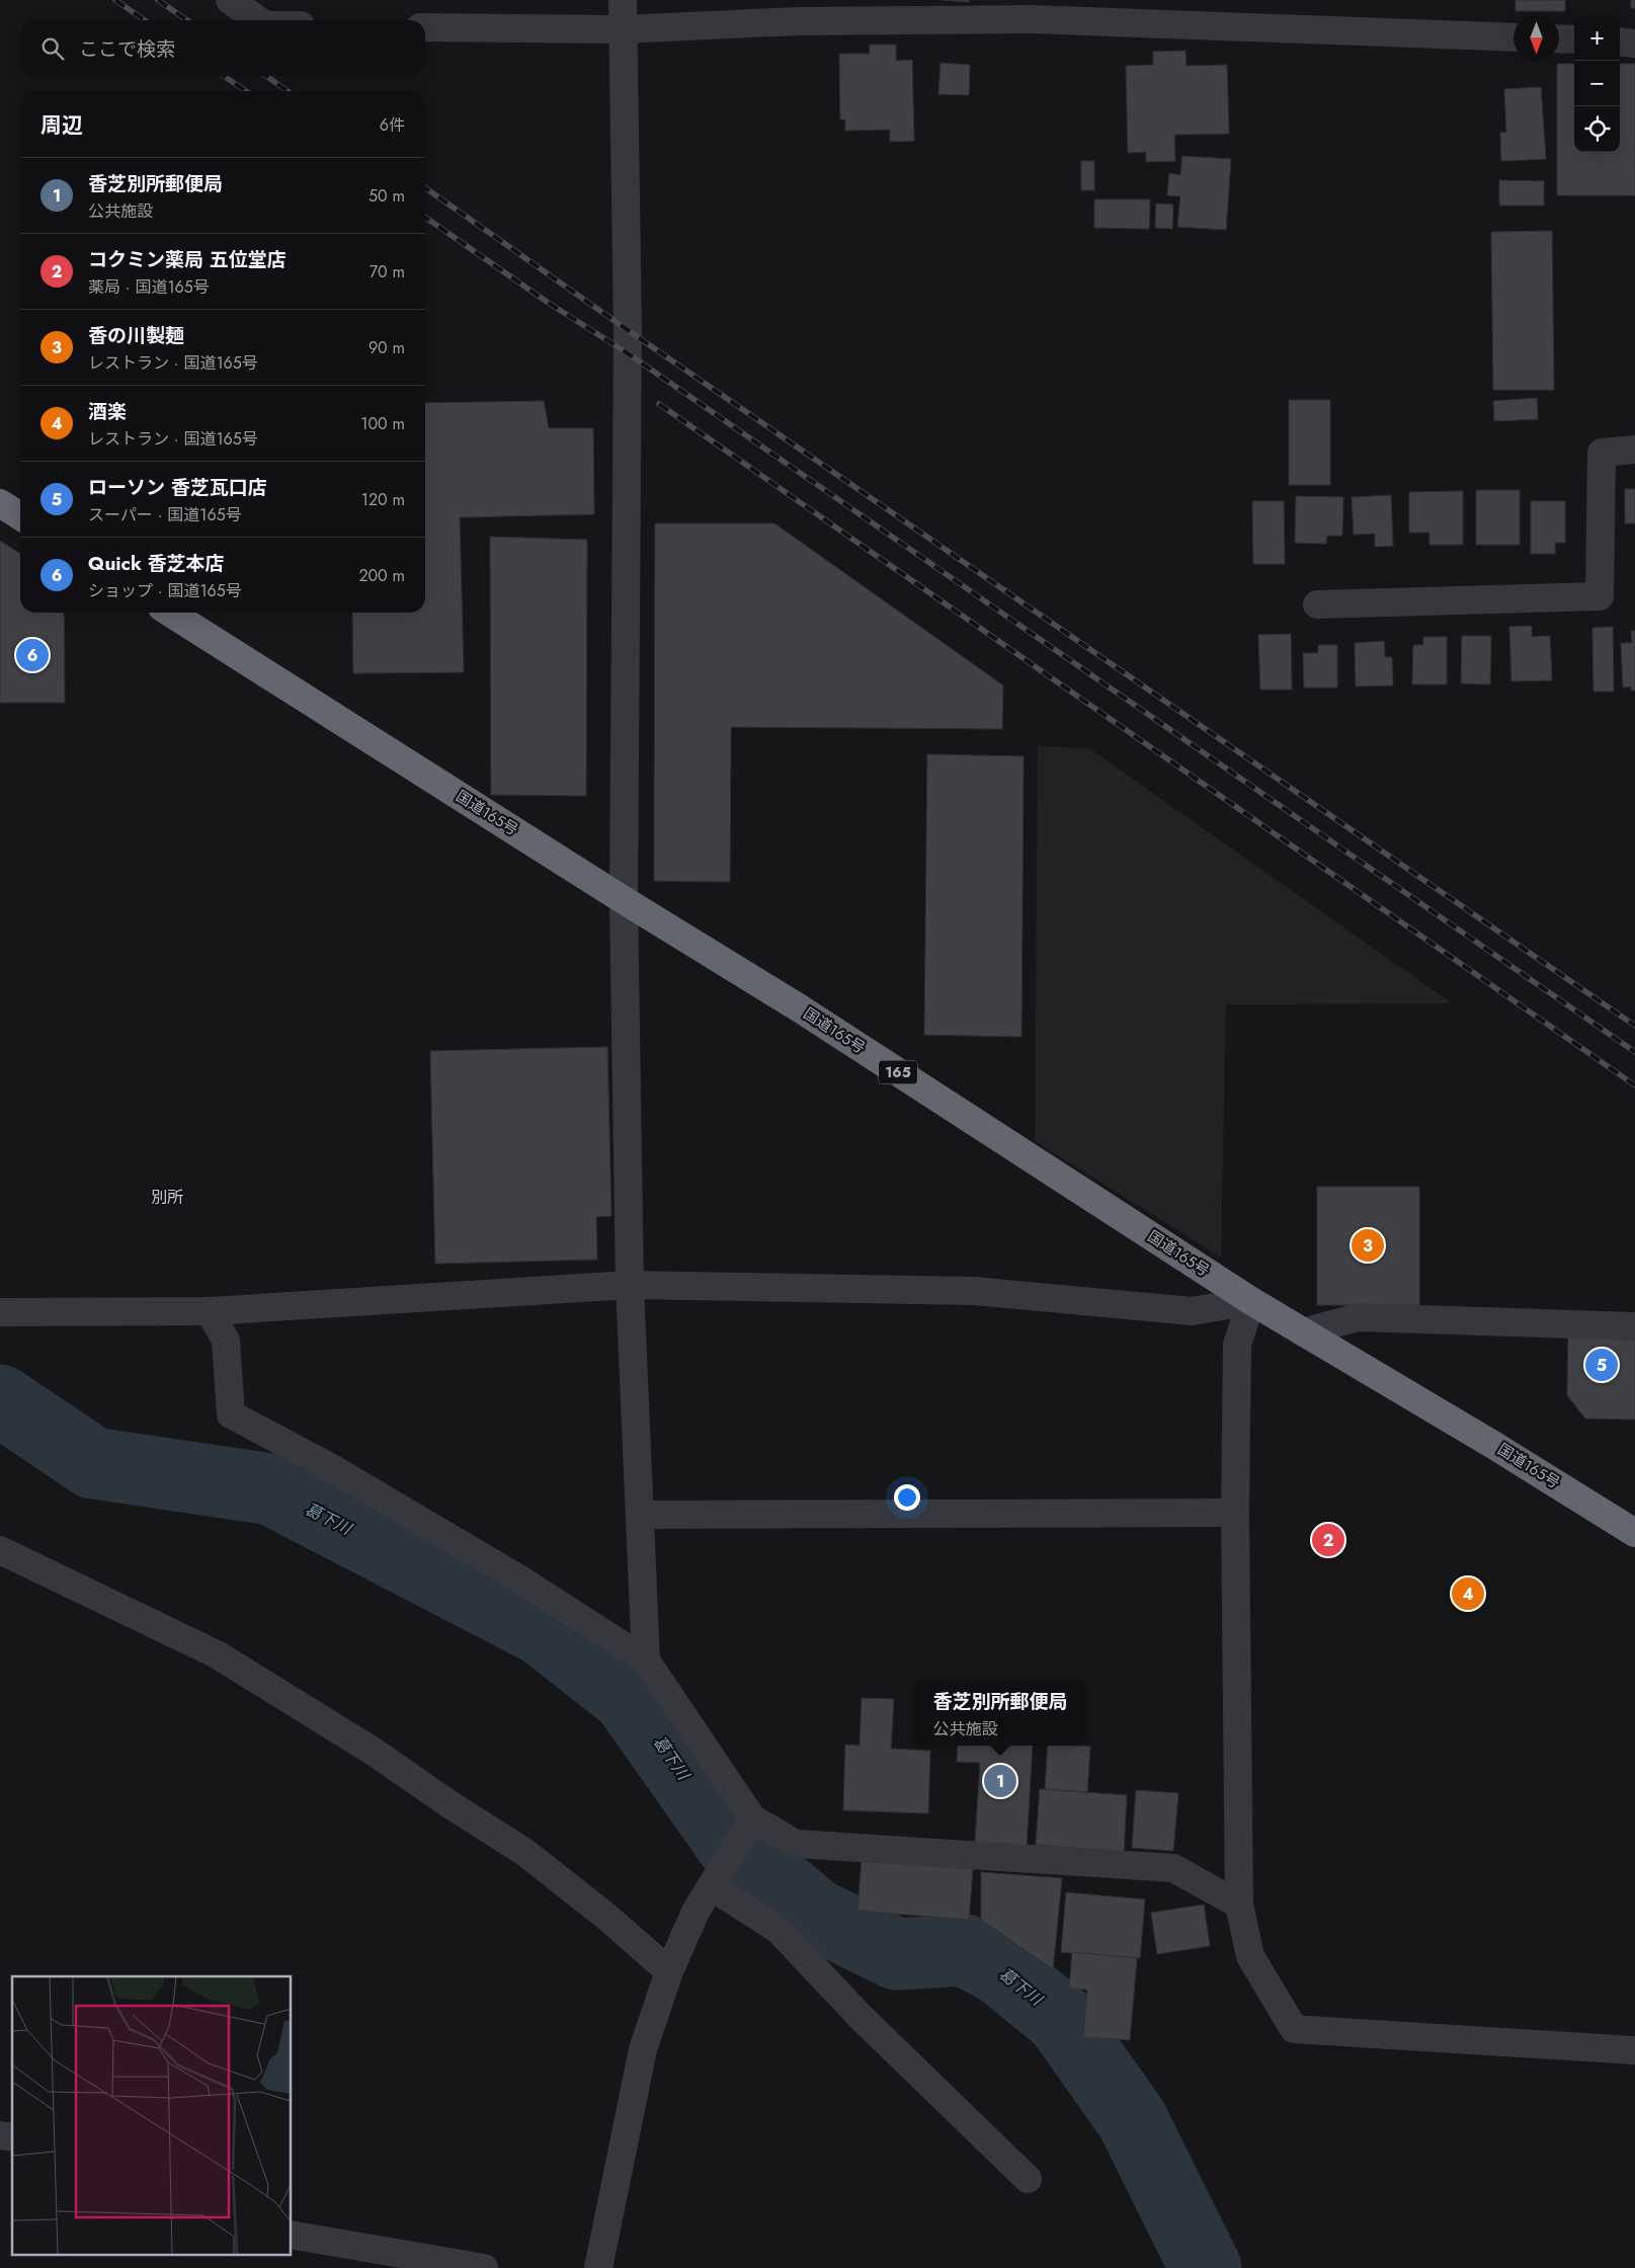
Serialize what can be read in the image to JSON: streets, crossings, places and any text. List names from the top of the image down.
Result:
{
  "streets": {
    "highway": ["国道165号", "165"]
  },
  "districts": ["別所"],
  "water": ["葛下川"],
  "north": "bottom",
  "page": {
    "map_buttons": ["+", "−"],
    "search": "ここで検索",
    "heading": ["周辺", "6件"],
    "list": [
      {
        "mark": "1",
        "name": "香芝別所郵便局",
        "note": "公共施設",
        "value": "50 m"
      },
      {
        "mark": "2",
        "name": "コクミン薬局 五位堂店",
        "note": "薬局 · 国道165号",
        "value": "70 m"
      },
      {
        "mark": "3",
        "name": "香の川製麺",
        "note": "レストラン · 国道165号",
        "value": "90 m"
      },
      {
        "mark": "4",
        "name": "酒楽",
        "note": "レストラン · 国道165号",
        "value": "100 m"
      },
      {
        "mark": "5",
        "name": "ローソン 香芝瓦口店",
        "note": "スーパー · 国道165号",
        "value": "120 m"
      },
      {
        "mark": "6",
        "name": "Quick 香芝本店",
        "note": "ショップ · 国道165号",
        "value": "200 m"
      }
    ],
    "pins": [
      "6",
      "3",
      "5",
      "2",
      "4",
      "1"
    ],
    "popup": ["香芝別所郵便局", "公共施設"]
  }
}
